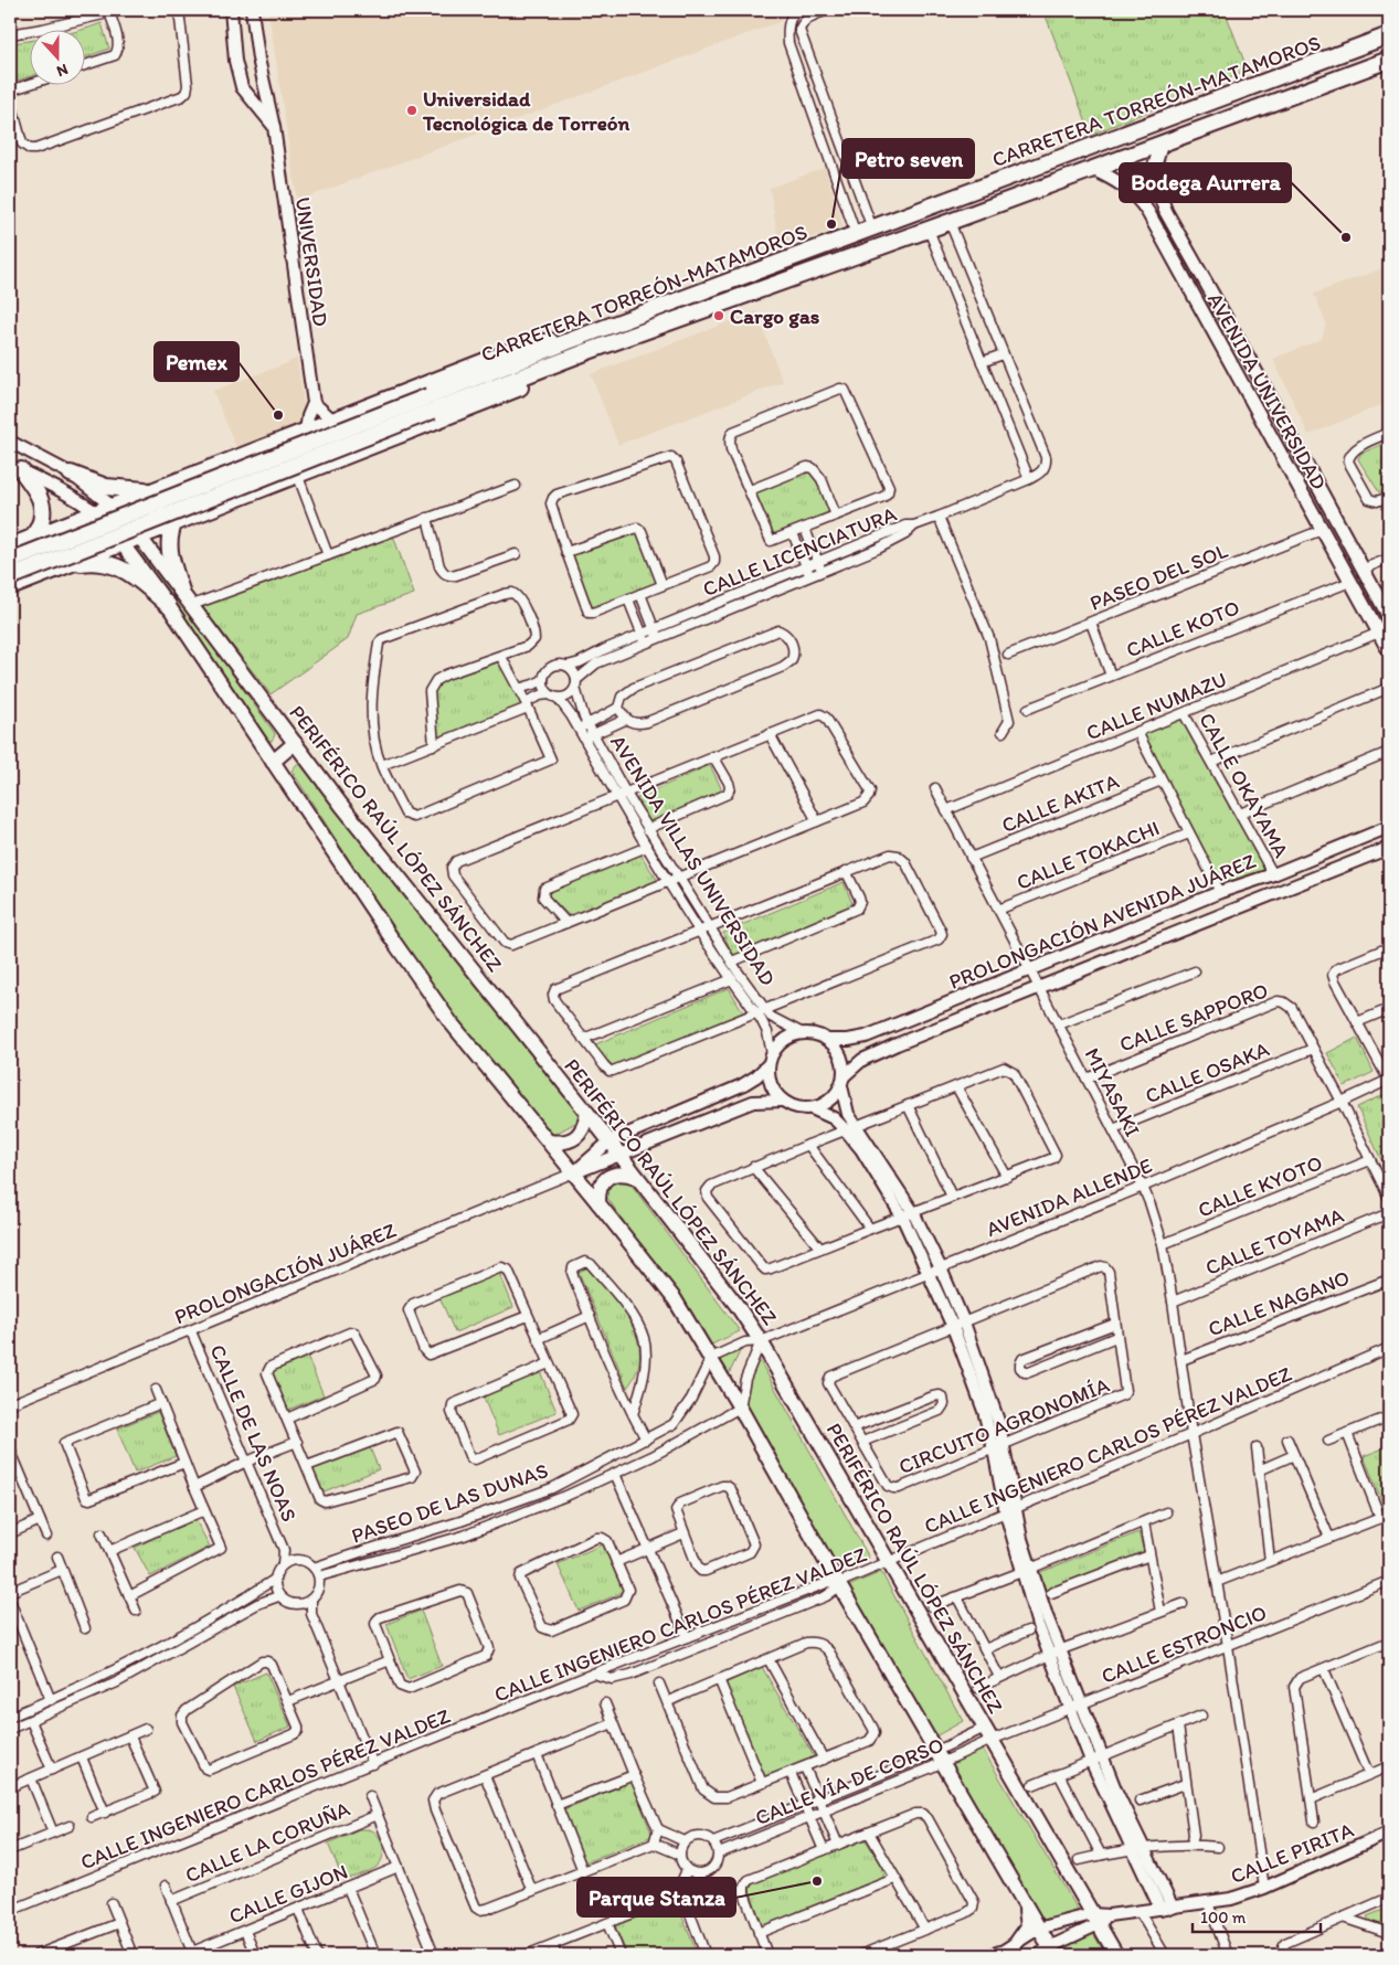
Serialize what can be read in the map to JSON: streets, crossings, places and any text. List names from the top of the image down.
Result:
{
  "streets": {
    "highway": ["CARRETERA TORREÓN-MATAMOROS"],
    "main road": ["AVENIDA UNIVERSIDAD", "PERIFÉRICO RAÚL LÓPEZ SÁNCHEZ"],
    "street": [
      "UNIVERSIDAD",
      "CALLE LICENCIATURA",
      "PASEO DEL SOL",
      "CALLE KOTO",
      "CALLE NUMAZU",
      "CALLE OKAYAMA",
      "CALLE AKITA",
      "CALLE TOKACHI",
      "AVENIDA VILLAS UNIVERSIDAD",
      "PROLONGACIÓN AVENIDA JUÁREZ",
      "CALLE SAPPORO",
      "CALLE OSAKA",
      "MIYASAKI",
      "CALLE KYOTO",
      "AVENIDA ALLENDE",
      "CALLE TOYAMA",
      "PROLONGACIÓN JUÁREZ",
      "CALLE NAGANO",
      "CIRCUITO AGRONOMÍA",
      "CALLE DE LAS NOAS",
      "CALLE INGENIERO CARLOS PÉREZ VALDEZ",
      "PASEO DE LAS DUNAS",
      "CALLE ESTRONCIO",
      "CALLE VÍA DE CORSO",
      "CALLE LA CORUÑA",
      "CALLE PIRITA",
      "CALLE GIJON"
    ]
  },
  "crossings": [
    ["AVENIDA UNIVERSIDAD", "PASEO DEL SOL"],
    ["AVENIDA UNIVERSIDAD", "CALLE KOTO"],
    ["AVENIDA UNIVERSIDAD", "CALLE NUMAZU"],
    ["CALLE LICENCIATURA", "AVENIDA VILLAS UNIVERSIDAD"],
    ["CALLE NUMAZU", "CALLE OKAYAMA"],
    ["CALLE NUMAZU", "MIYASAKI"],
    ["CALLE OKAYAMA", "PROLONGACIÓN AVENIDA JUÁREZ"],
    ["CALLE AKITA", "MIYASAKI"],
    ["PERIFÉRICO RAÚL LÓPEZ SÁNCHEZ", "AVENIDA ALLENDE"],
    ["PERIFÉRICO RAÚL LÓPEZ SÁNCHEZ", "CALLE INGENIERO CARLOS PÉREZ VALDEZ"],
    ["PERIFÉRICO RAÚL LÓPEZ SÁNCHEZ", "CALLE ESTRONCIO"],
    ["PERIFÉRICO RAÚL LÓPEZ SÁNCHEZ", "CALLE VÍA DE CORSO"],
    ["PERIFÉRICO RAÚL LÓPEZ SÁNCHEZ", "CALLE PIRITA"],
    ["CALLE TOKACHI", "MIYASAKI"],
    ["AVENIDA VILLAS UNIVERSIDAD", "PROLONGACIÓN AVENIDA JUÁREZ"],
    ["PROLONGACIÓN AVENIDA JUÁREZ", "MIYASAKI"],
    ["CALLE SAPPORO", "CALLE OSAKA"],
    ["CALLE SAPPORO", "MIYASAKI"],
    ["CALLE OSAKA", "MIYASAKI"],
    ["MIYASAKI", "CALLE KYOTO"],
    ["MIYASAKI", "AVENIDA ALLENDE"],
    ["MIYASAKI", "CALLE TOYAMA"],
    ["MIYASAKI", "CALLE NAGANO"],
    ["MIYASAKI", "CALLE INGENIERO CARLOS PÉREZ VALDEZ"],
    ["MIYASAKI", "CALLE ESTRONCIO"],
    ["MIYASAKI", "CALLE PIRITA"],
    ["AVENIDA ALLENDE", "PASEO DE LAS DUNAS"],
    ["PROLONGACIÓN JUÁREZ", "CALLE DE LAS NOAS"],
    ["CALLE DE LAS NOAS", "PASEO DE LAS DUNAS"],
    ["CALLE ESTRONCIO", "CALLE VÍA DE CORSO"]
  ],
  "places": [
    "Universidad Tecnológica de Torreón",
    "Petro seven",
    "Bodega Aurrera",
    "Cargo gas",
    "Pemex",
    "Parque Stanza"
  ],
  "scale_bar": "100 m",
  "north": "bottom"
}
